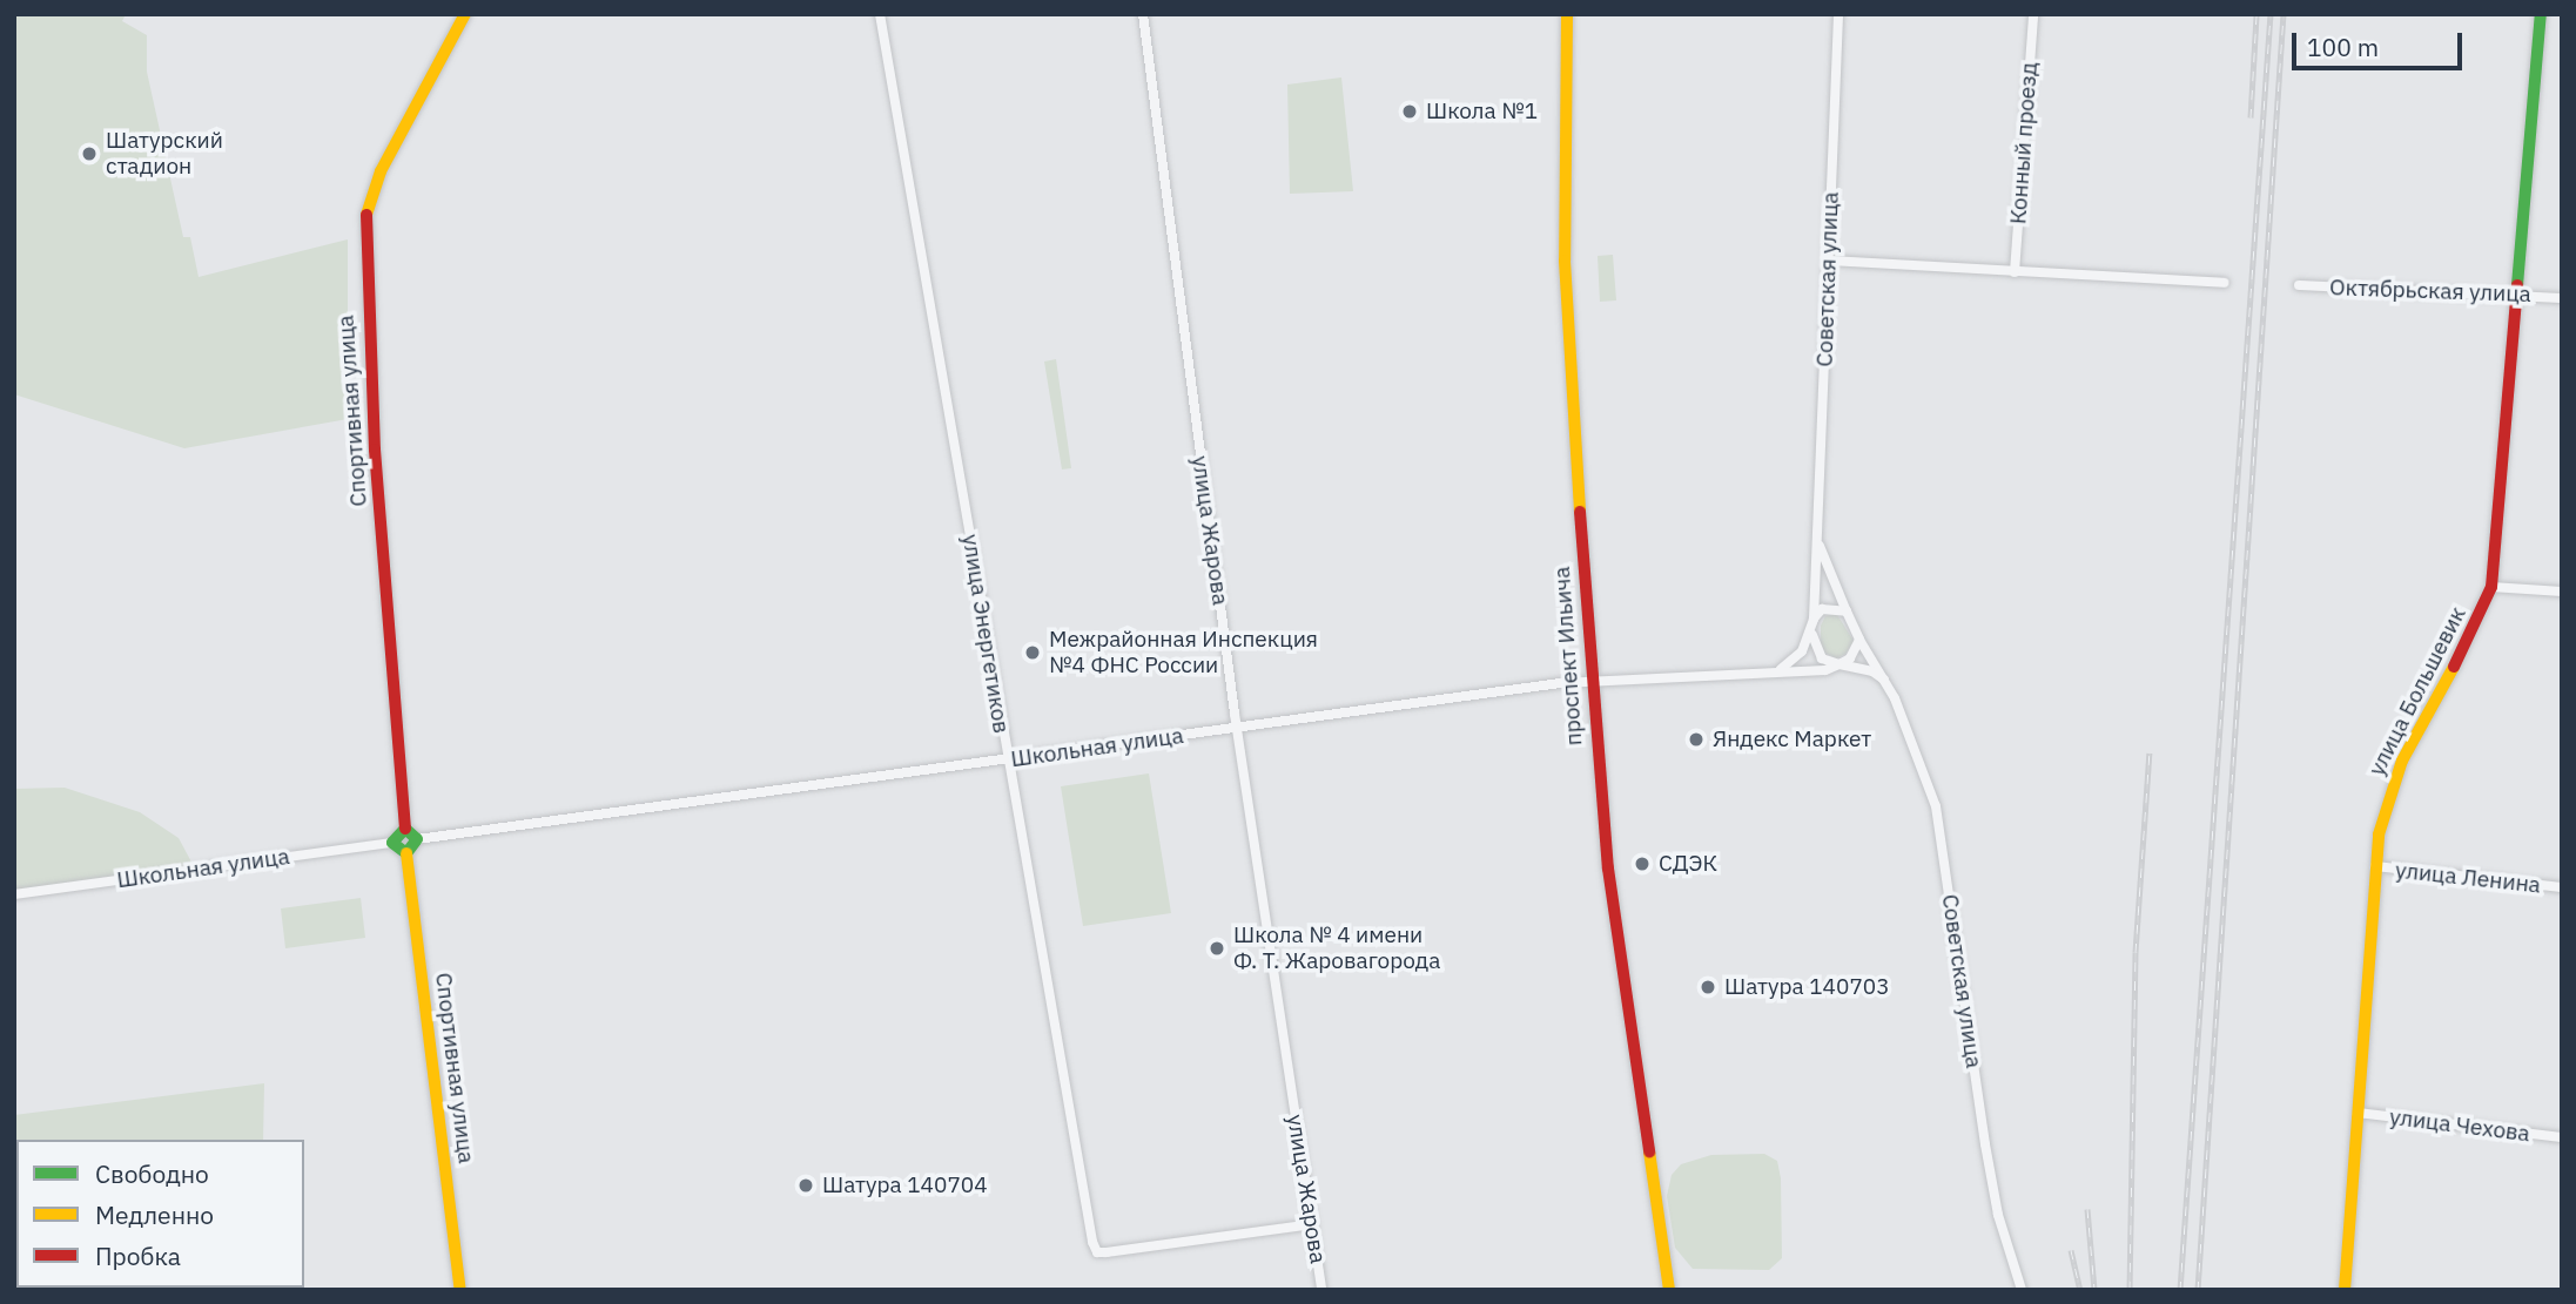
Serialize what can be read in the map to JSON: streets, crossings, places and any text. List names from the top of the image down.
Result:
{
  "streets": {
    "street": [
      "Конный проезд",
      "Советская улица",
      "Октябрьская улица",
      "Спортивная улица",
      "улица Жарова",
      "улица Энергетиков",
      "проспект Ильича",
      "улица Большевик",
      "Школьная улица",
      "улица Ленина",
      "улица Чехова"
    ]
  },
  "crossings": [
    ["Советская улица", "Школьная улица"],
    ["Октябрьская улица", "улица Большевик"],
    ["улица Жарова", "улица Энергетиков"],
    ["улица Жарова", "Школьная улица"],
    ["улица Энергетиков", "Школьная улица"],
    ["проспект Ильича", "Школьная улица"],
    ["улица Большевик", "улица Ленина"],
    ["улица Большевик", "улица Чехова"]
  ],
  "places": [
    "Школа №1",
    "Шатурский стадион",
    "Межрайонная Инспекция №4 ФНС России",
    "Яндекс Маркет",
    "СДЭК",
    "Школа № 4 имени Ф. Т. Жаровагорода",
    "Шатура 140703",
    "Шатура 140704"
  ],
  "legend": ["Свободно", "Медленно", "Пробка"],
  "scale_bar": "100 m"
}
